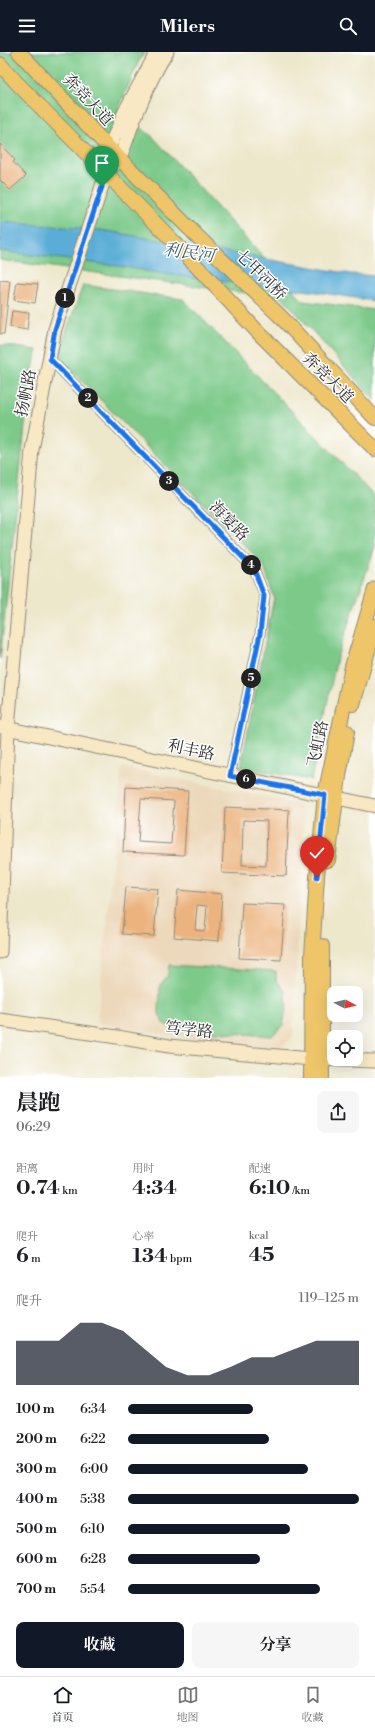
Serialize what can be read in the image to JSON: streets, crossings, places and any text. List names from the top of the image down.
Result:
{
  "streets": {
    "main road": ["奔竞大道", "七甲河桥", "飞虹路"],
    "street": [
      "扬帆路",
      "海宴路",
      "利丰路",
      "笃学路"
    ]
  },
  "crossings": [
    ["奔竞大道", "七甲河桥"],
    ["奔竞大道", "扬帆路"],
    ["扬帆路", "海宴路"],
    ["扬帆路", "利丰路"],
    ["海宴路", "利丰路"],
    ["飞虹路", "利丰路"],
    ["飞虹路", "笃学路"]
  ],
  "water": ["利民河"],
  "north": "right",
  "page": {
    "header": "Milers",
    "pins": [
      "1",
      "2",
      "3",
      "4",
      "5",
      "6"
    ],
    "heading": ["晨跑", "06:29"],
    "stats": [
      ["距离", "0.74 km"],
      ["用时", "4:34"],
      ["配速", "6:10 /km"],
      ["爬升", "6 m"],
      ["心率", "134 bpm"],
      ["kcal", "45"]
    ],
    "chart": ["爬升", "119–125 m"],
    "list": [
      {
        "name": "100 m",
        "note": "6:34"
      },
      {
        "name": "200 m",
        "note": "6:22"
      },
      {
        "name": "300 m",
        "note": "6:00"
      },
      {
        "name": "400 m",
        "note": "5:38"
      },
      {
        "name": "500 m",
        "note": "6:10"
      },
      {
        "name": "600 m",
        "note": "6:28"
      },
      {
        "name": "700 m",
        "note": "5:54"
      }
    ],
    "buttons": ["收藏", "分享"],
    "tabs": ["首页", "地图", "收藏"]
  }
}
